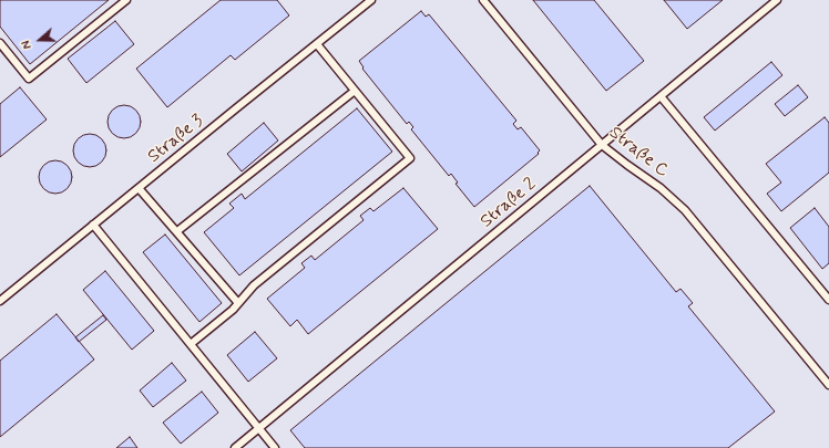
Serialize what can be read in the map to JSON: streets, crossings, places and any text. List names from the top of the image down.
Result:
{
  "streets": {
    "lane": ["Straße 3", "Straße C", "Straße 2"]
  },
  "crossings": [
    ["Straße C", "Straße 2"]
  ],
  "north": "left"
}
